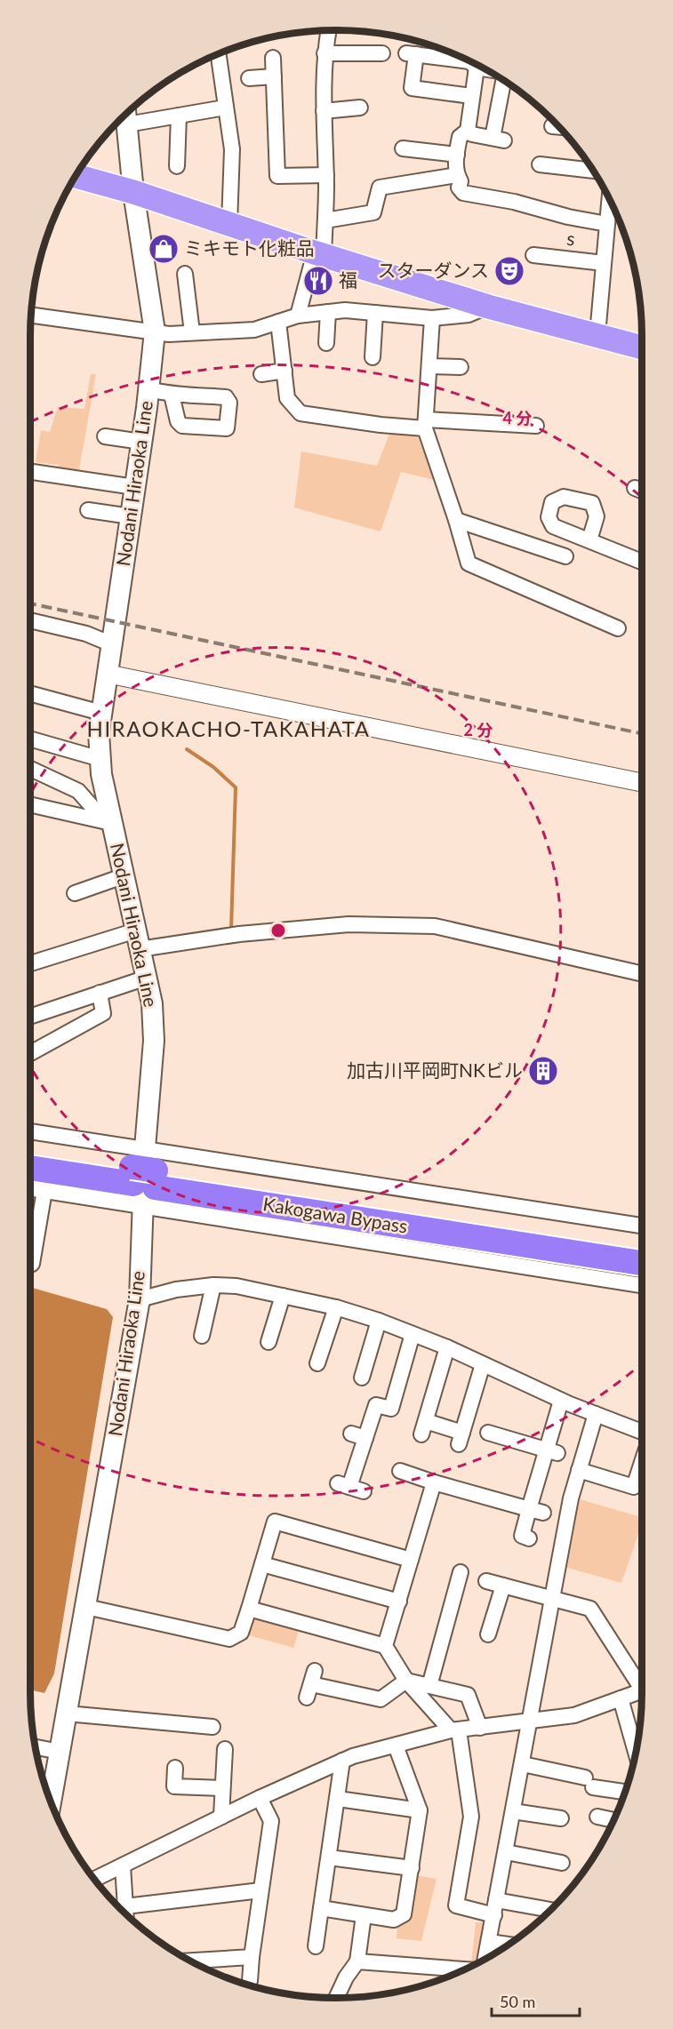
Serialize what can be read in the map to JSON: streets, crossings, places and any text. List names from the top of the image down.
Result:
{
  "streets": {
    "highway": ["Kakogawa Bypass"],
    "main road": ["Nodani Hiraoka Line"],
    "street": ["s"]
  },
  "crossings": [
    ["Nodani Hiraoka Line", "Kakogawa Bypass"]
  ],
  "districts": ["HIRAOKACHO-TAKAHATA"],
  "places": {
    "shop": ["ミキモト化粧品"],
    "theatre": ["スターダンス"],
    "restaurant": ["福"],
    "building": ["加古川平岡町NKビル"]
  },
  "scale_bar": "50 m",
  "rings": ["4 分", "2 分"]
}
